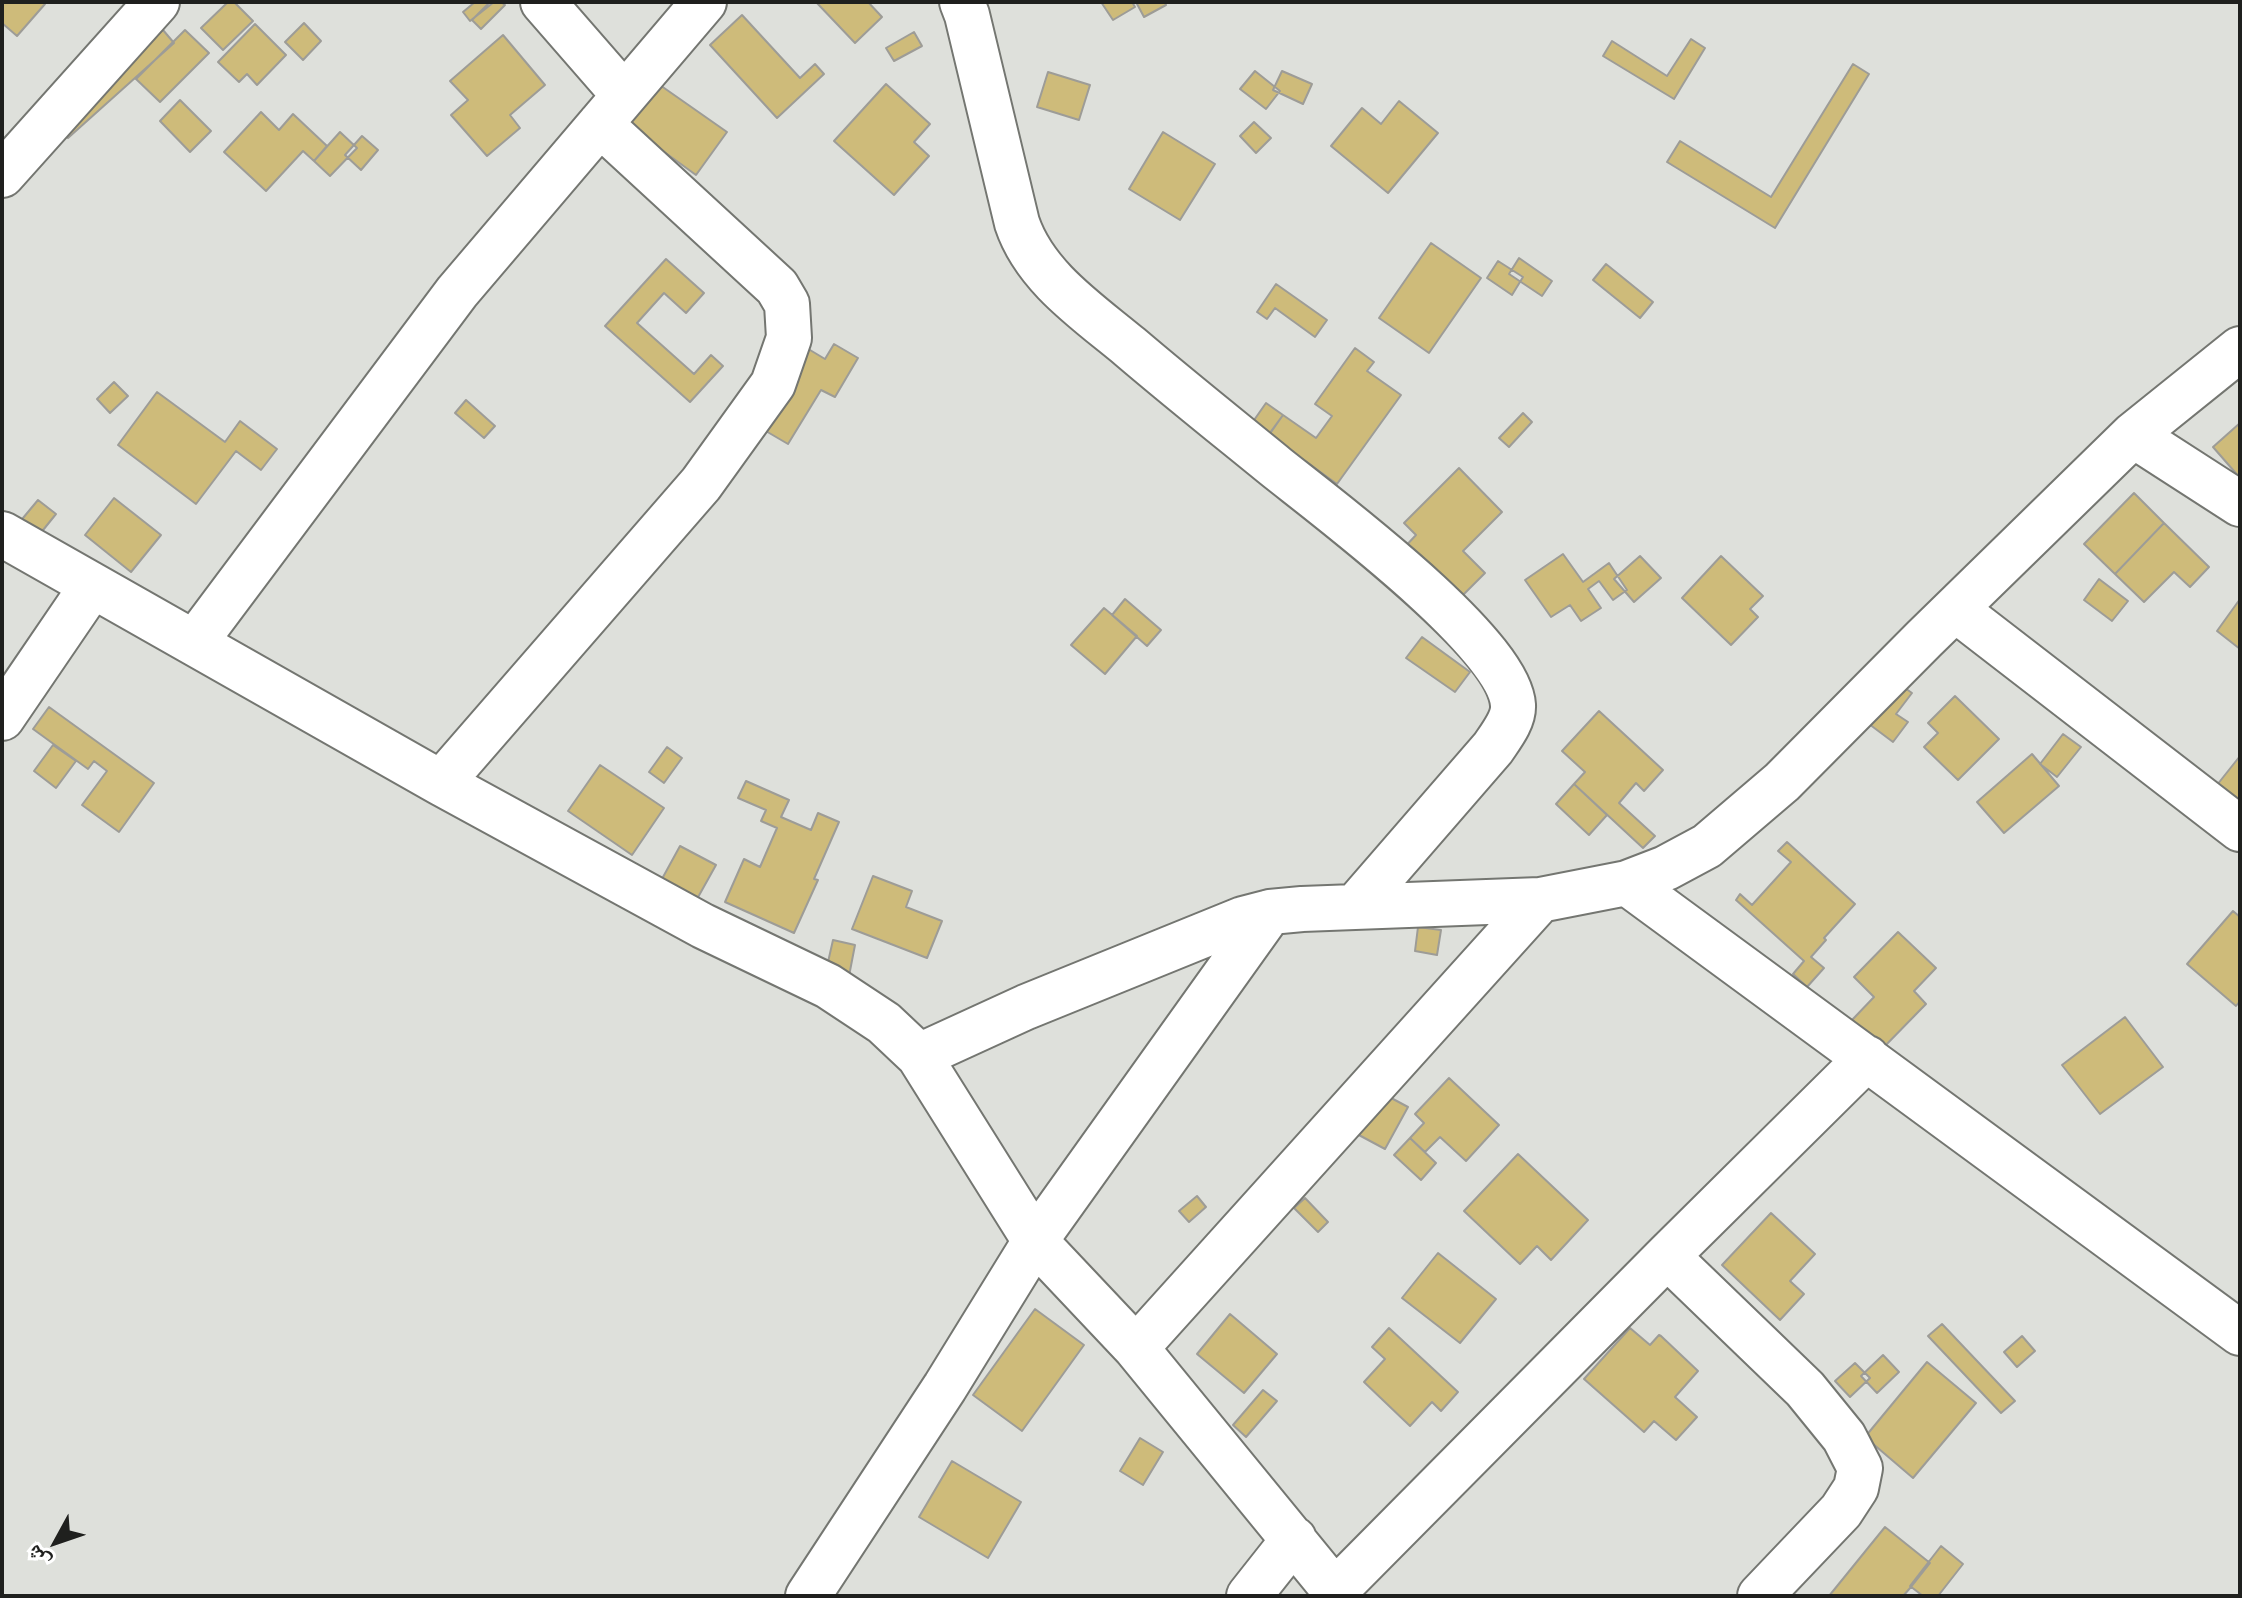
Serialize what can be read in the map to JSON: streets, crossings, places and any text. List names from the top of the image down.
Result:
{
  "north": "bottom left"
}
